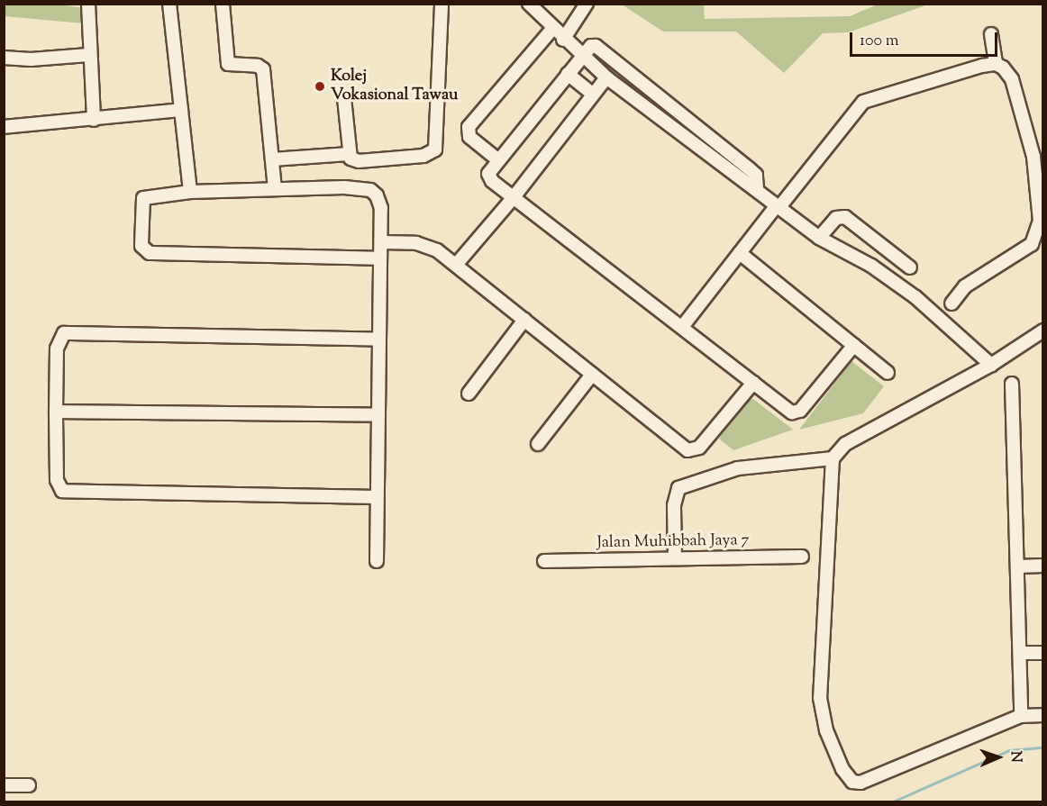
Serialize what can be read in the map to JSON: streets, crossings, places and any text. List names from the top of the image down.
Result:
{
  "streets": {
    "street": ["Jalan Muhibbah Jaya 7"]
  },
  "places": ["Kolej Vokasional Tawau"],
  "scale_bar": "100 m",
  "north": "right"
}
